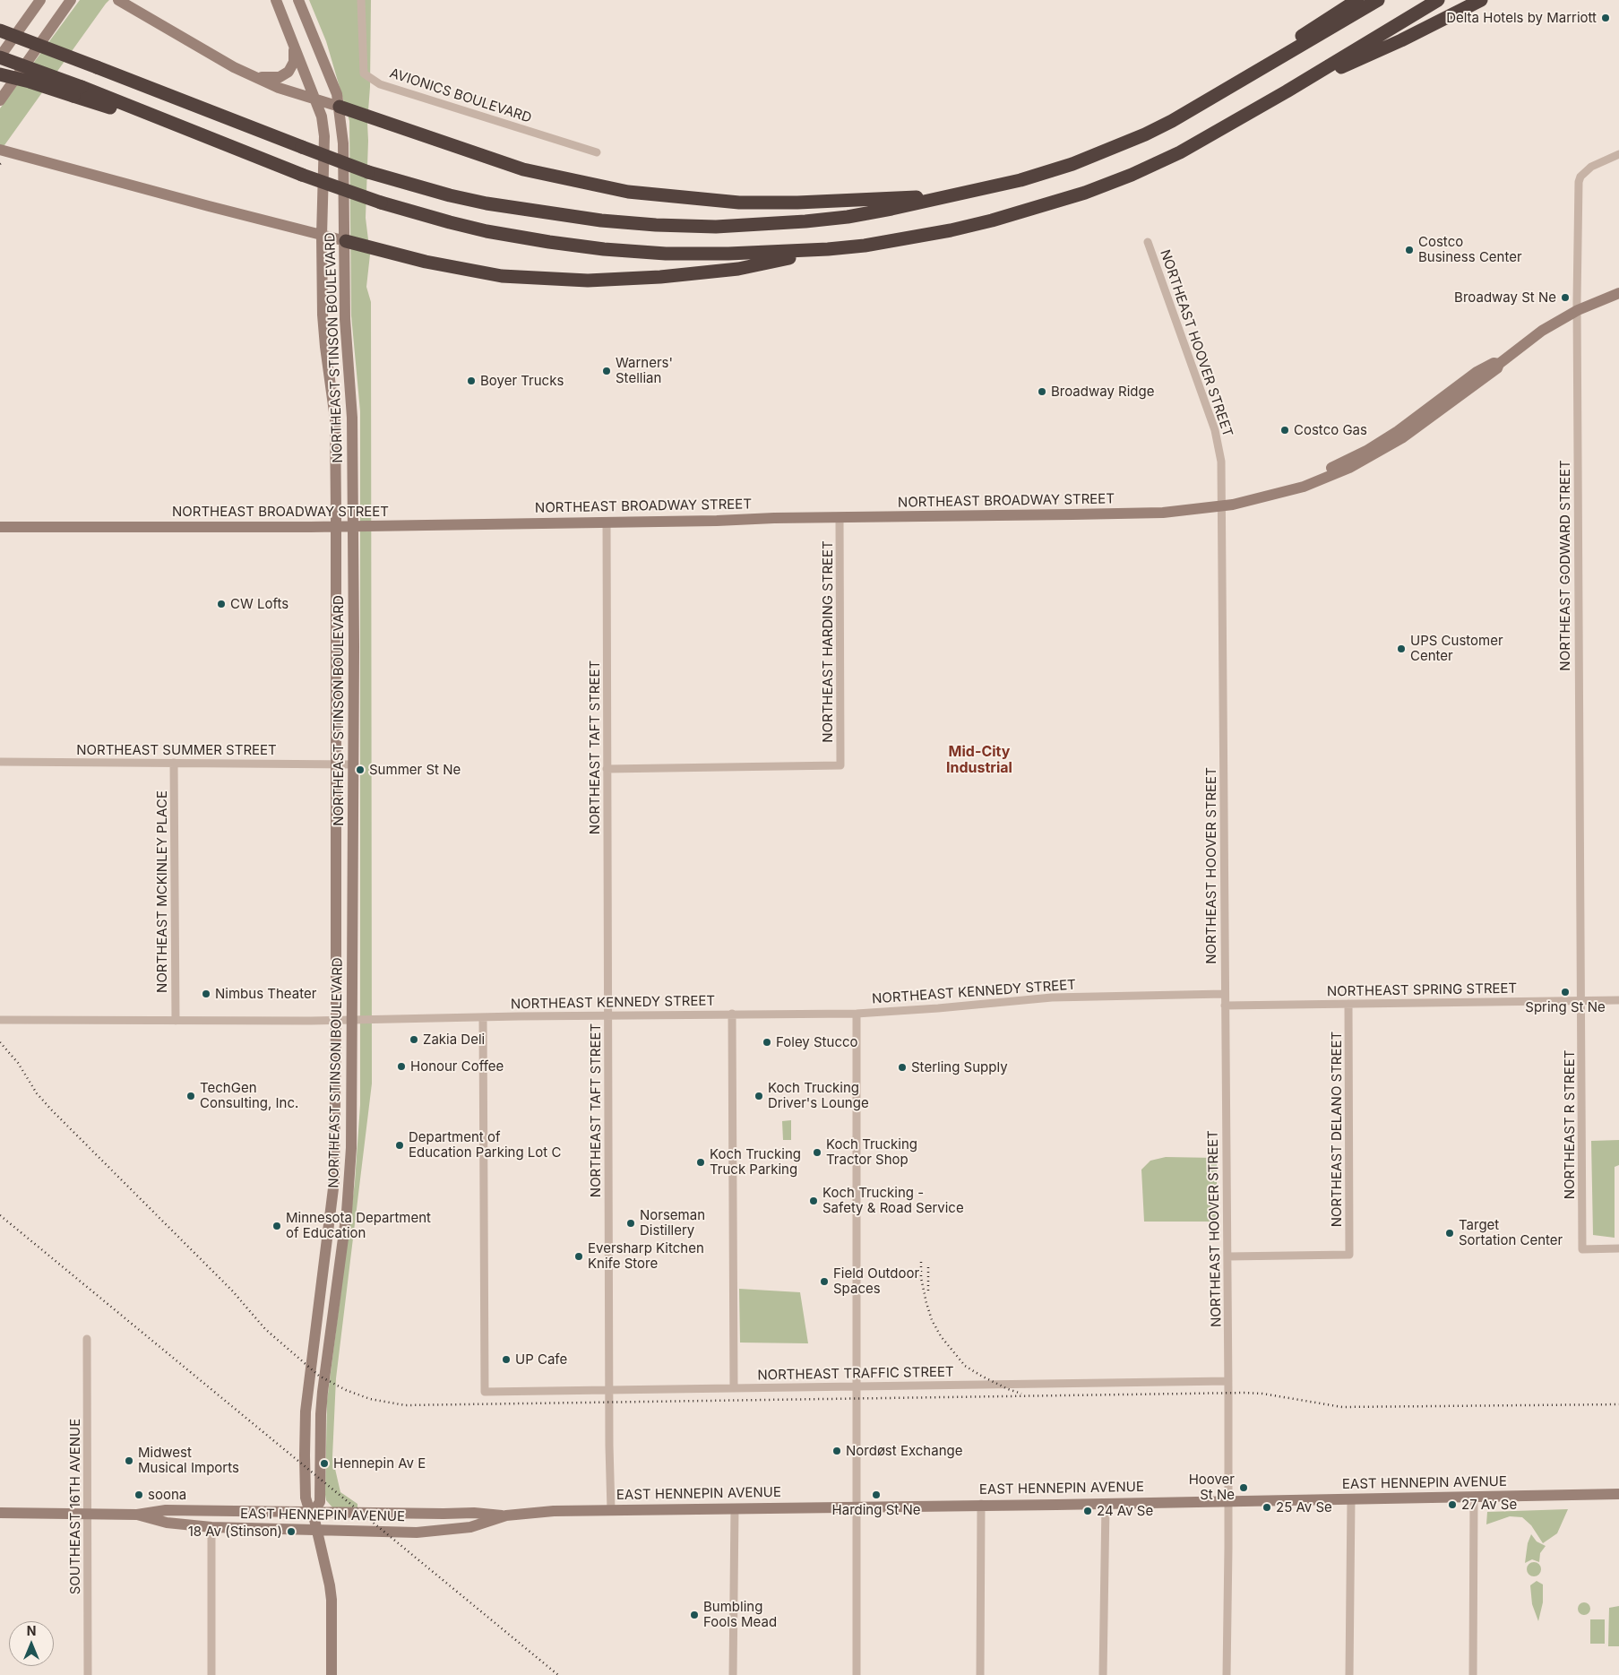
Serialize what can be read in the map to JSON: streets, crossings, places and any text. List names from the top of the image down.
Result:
{
  "streets": {
    "main road": ["NORTHEAST STINSON BOULEVARD", "NORTHEAST BROADWAY STREET", "EAST HENNEPIN AVENUE"],
    "street": [
      "AVIONICS BOULEVARD",
      "NORTHEAST HOOVER STREET",
      "NORTHEAST GODWARD STREET",
      "NORTHEAST HARDING STREET",
      "NORTHEAST TAFT STREET",
      "NORTHEAST SUMMER STREET",
      "NORTHEAST MCKINLEY PLACE",
      "NORTHEAST SPRING STREET",
      "NORTHEAST KENNEDY STREET",
      "NORTHEAST R STREET",
      "NORTHEAST DELANO STREET",
      "NORTHEAST TRAFFIC STREET",
      "SOUTHEAST 16TH AVENUE"
    ]
  },
  "crossings": [
    ["NORTHEAST HOOVER STREET", "NORTHEAST BROADWAY STREET"],
    ["NORTHEAST HOOVER STREET", "NORTHEAST SPRING STREET"],
    ["NORTHEAST HOOVER STREET", "NORTHEAST KENNEDY STREET"],
    ["NORTHEAST HOOVER STREET", "NORTHEAST DELANO STREET"],
    ["NORTHEAST HOOVER STREET", "NORTHEAST TRAFFIC STREET"],
    ["NORTHEAST HOOVER STREET", "EAST HENNEPIN AVENUE"],
    ["NORTHEAST STINSON BOULEVARD", "NORTHEAST BROADWAY STREET"],
    ["NORTHEAST STINSON BOULEVARD", "NORTHEAST SUMMER STREET"],
    ["NORTHEAST STINSON BOULEVARD", "NORTHEAST KENNEDY STREET"],
    ["NORTHEAST STINSON BOULEVARD", "EAST HENNEPIN AVENUE"],
    ["NORTHEAST BROADWAY STREET", "NORTHEAST GODWARD STREET"],
    ["NORTHEAST BROADWAY STREET", "NORTHEAST HARDING STREET"],
    ["NORTHEAST BROADWAY STREET", "NORTHEAST TAFT STREET"],
    ["NORTHEAST GODWARD STREET", "NORTHEAST SPRING STREET"],
    ["NORTHEAST GODWARD STREET", "NORTHEAST R STREET"],
    ["NORTHEAST HARDING STREET", "NORTHEAST TAFT STREET"],
    ["NORTHEAST TAFT STREET", "NORTHEAST KENNEDY STREET"],
    ["NORTHEAST TAFT STREET", "NORTHEAST TRAFFIC STREET"],
    ["NORTHEAST TAFT STREET", "EAST HENNEPIN AVENUE"],
    ["NORTHEAST SUMMER STREET", "NORTHEAST MCKINLEY PLACE"],
    ["NORTHEAST MCKINLEY PLACE", "NORTHEAST KENNEDY STREET"],
    ["NORTHEAST SPRING STREET", "NORTHEAST R STREET"],
    ["NORTHEAST SPRING STREET", "NORTHEAST DELANO STREET"],
    ["NORTHEAST KENNEDY STREET", "NORTHEAST TRAFFIC STREET"],
    ["EAST HENNEPIN AVENUE", "SOUTHEAST 16TH AVENUE"]
  ],
  "districts": ["Mid-City Industrial"],
  "places": [
    "Delta Hotels by Marriott",
    "Costco Business Center",
    "Broadway St Ne",
    "Warners' Stellian",
    "Boyer Trucks",
    "Broadway Ridge",
    "Costco Gas",
    "CW Lofts",
    "UPS Customer Center",
    "Summer St Ne",
    "Spring St Ne",
    "Nimbus Theater",
    "Zakia Deli",
    "Foley Stucco",
    "Honour Coffee",
    "Sterling Supply",
    "TechGen Consulting, Inc.",
    "Koch Trucking Driver's Lounge",
    "Department of Education Parking Lot C",
    "Koch Trucking Tractor Shop",
    "Koch Trucking Truck Parking",
    "Koch Trucking - Safety & Road Service",
    "Norseman Distillery",
    "Minnesota Department of Education",
    "Target Sortation Center",
    "Eversharp Kitchen Knife Store",
    "Field Outdoor Spaces",
    "UP Cafe",
    "Nordøst Exchange",
    "Midwest Musical Imports",
    "Hennepin Av E",
    "Hoover St Ne",
    "soona",
    "Harding St Ne",
    "27 Av Se",
    "25 Av Se",
    "24 Av Se",
    "18 Av (Stinson)",
    "Bumbling Fools Mead"
  ],
  "north": "top"
}
